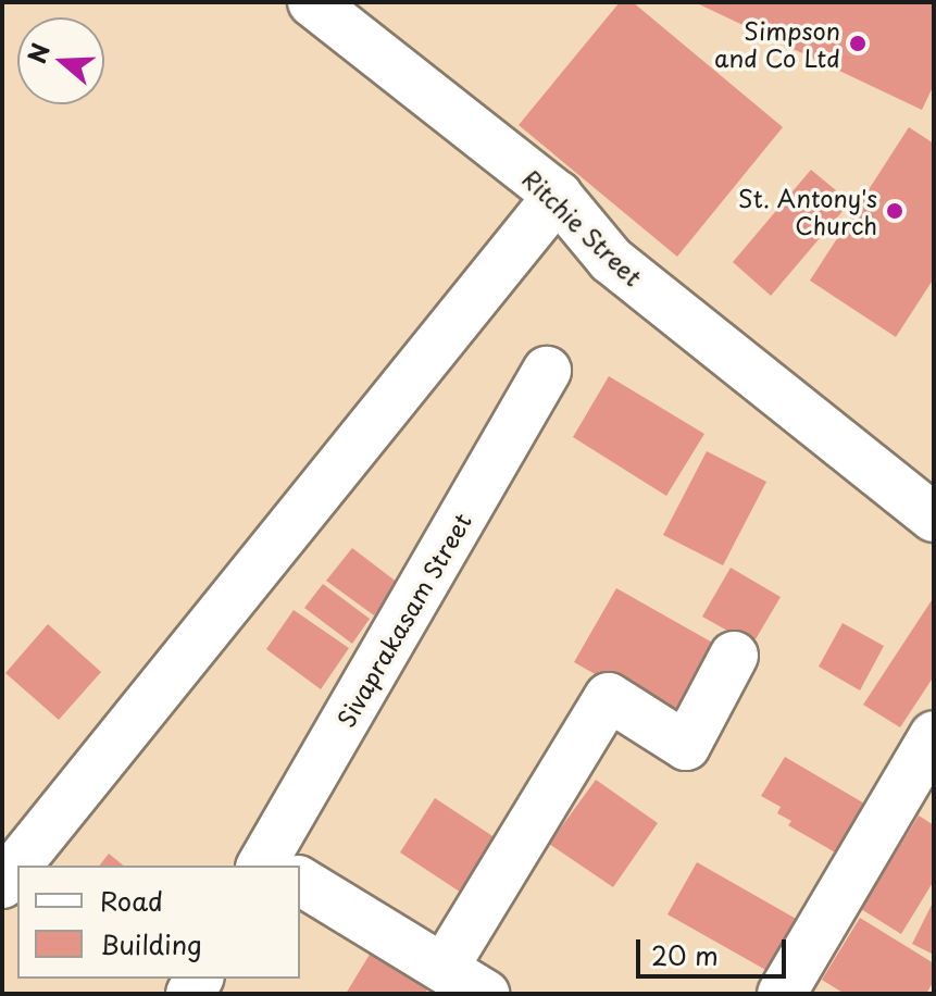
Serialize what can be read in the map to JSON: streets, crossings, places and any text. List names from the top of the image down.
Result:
{
  "streets": {
    "street": ["Ritchie Street", "Sivaprakasam Street"]
  },
  "places": ["Simpson and Co Ltd", "St. Antony's Church"],
  "legend": ["Road", "Building"],
  "scale_bar": "20 m",
  "north": "left"
}
